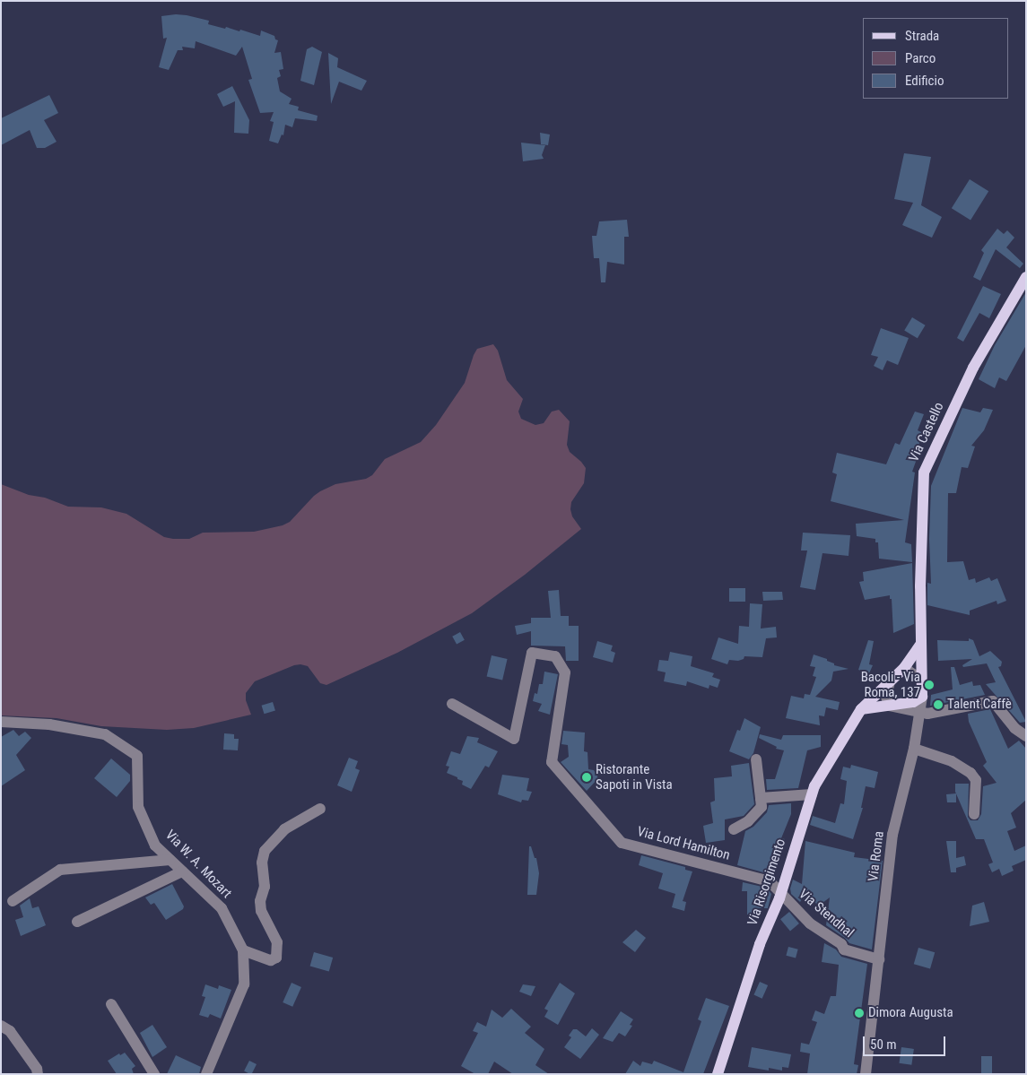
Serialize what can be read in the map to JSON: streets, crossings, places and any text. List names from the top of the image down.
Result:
{
  "streets": {
    "main road": ["Via Castello", "Via Roma", "Via Risorgimento"],
    "street": ["Via Lord Hamilton", "Via W. A. Mozart", "Via Stendhal"]
  },
  "crossings": [
    ["Via Castello", "Via Roma"],
    ["Via Castello", "Via Risorgimento"],
    ["Via Lord Hamilton", "Via Risorgimento"],
    ["Via Lord Hamilton", "Via Stendhal"],
    ["Via Roma", "Via Risorgimento"],
    ["Via Roma", "Via Stendhal"],
    ["Via Risorgimento", "Via Stendhal"]
  ],
  "places": [
    "Bacoli - Via Roma, 137",
    "Talent Caffè",
    "Ristorante Sapoti in Vista",
    "Dimora Augusta"
  ],
  "legend": ["Strada", "Parco", "Edificio"],
  "scale_bar": "50 m"
}
